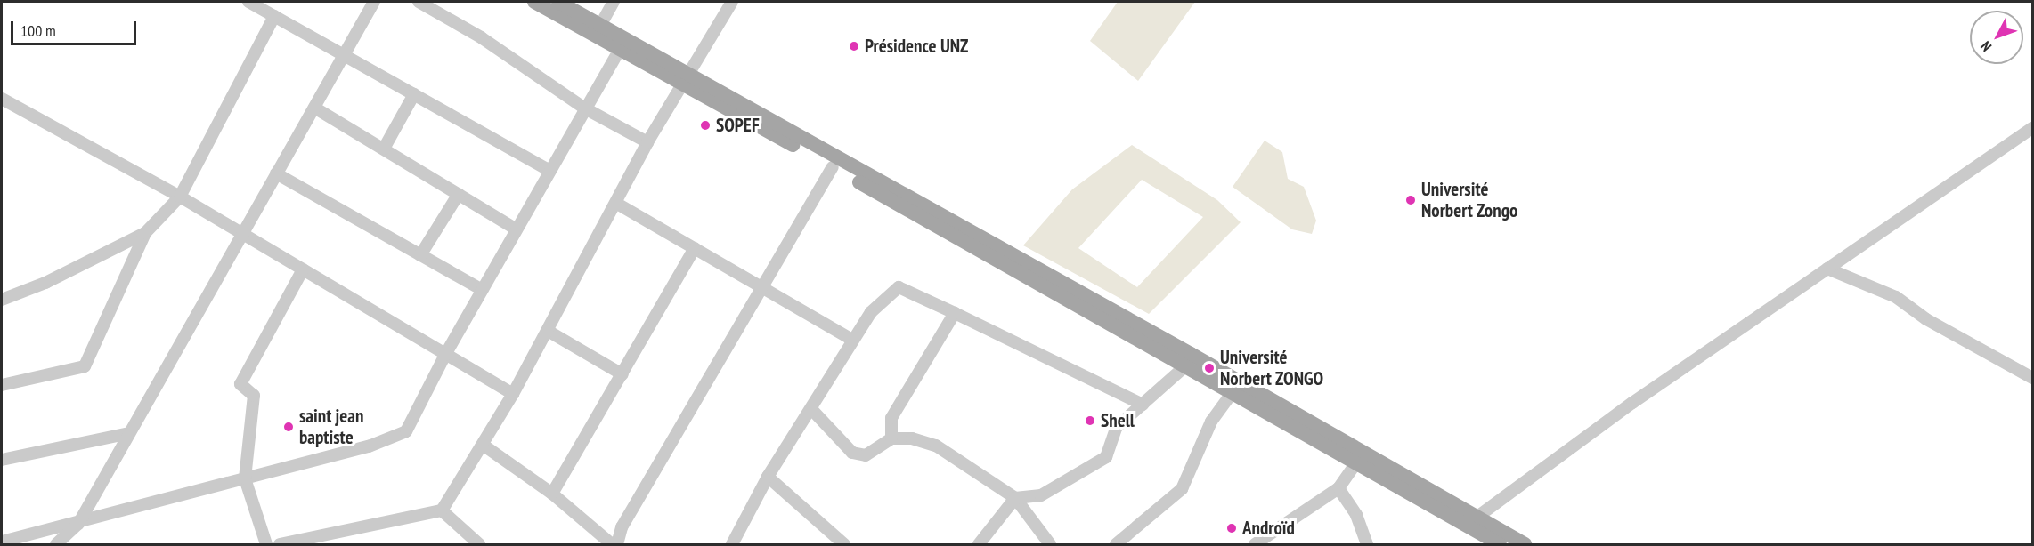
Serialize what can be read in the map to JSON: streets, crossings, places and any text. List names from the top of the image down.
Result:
{
  "places": [
    "Présidence UNZ",
    "SOPEF",
    "Université Norbert Zongo",
    "Université Norbert ZONGO",
    "Shell",
    "saint jean baptiste",
    "Androïd"
  ],
  "scale_bar": "100 m",
  "north": "bottom left"
}
